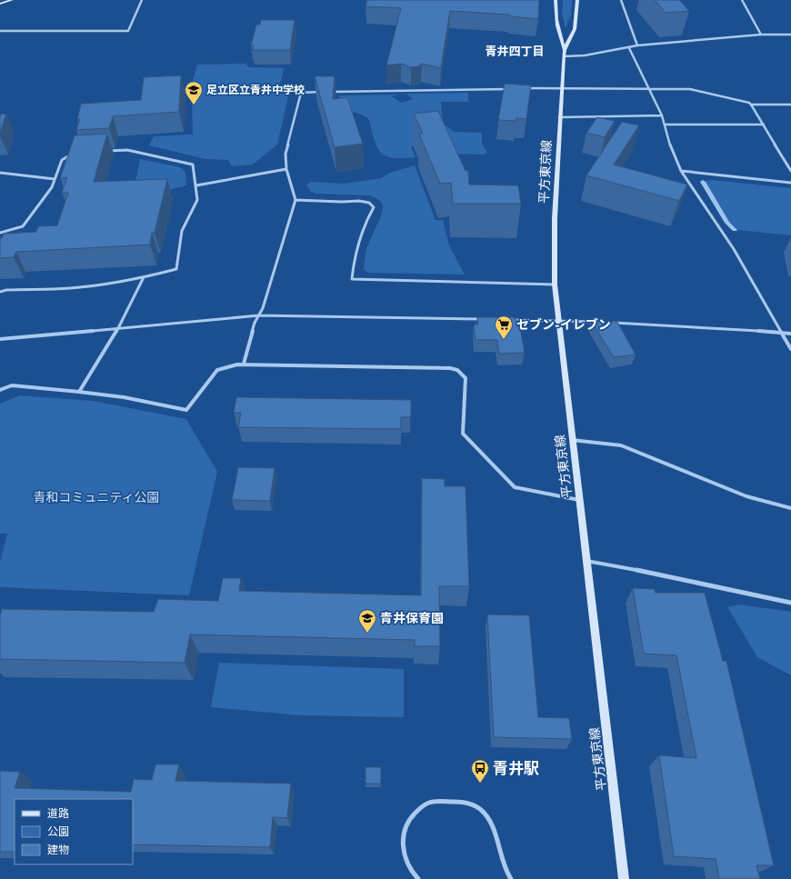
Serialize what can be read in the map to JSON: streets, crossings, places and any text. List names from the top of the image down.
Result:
{
  "streets": {
    "main road": ["平方東京線"]
  },
  "districts": ["青井四丁目"],
  "parks": ["青和コミュニティ公園"],
  "places": {
    "school or university": ["足立区立青井中学校", "青井保育園"],
    "supermarket": ["セブン-イレブン"],
    "bus stop": ["青井駅"]
  },
  "legend": ["道路", "公園", "建物"]
}
